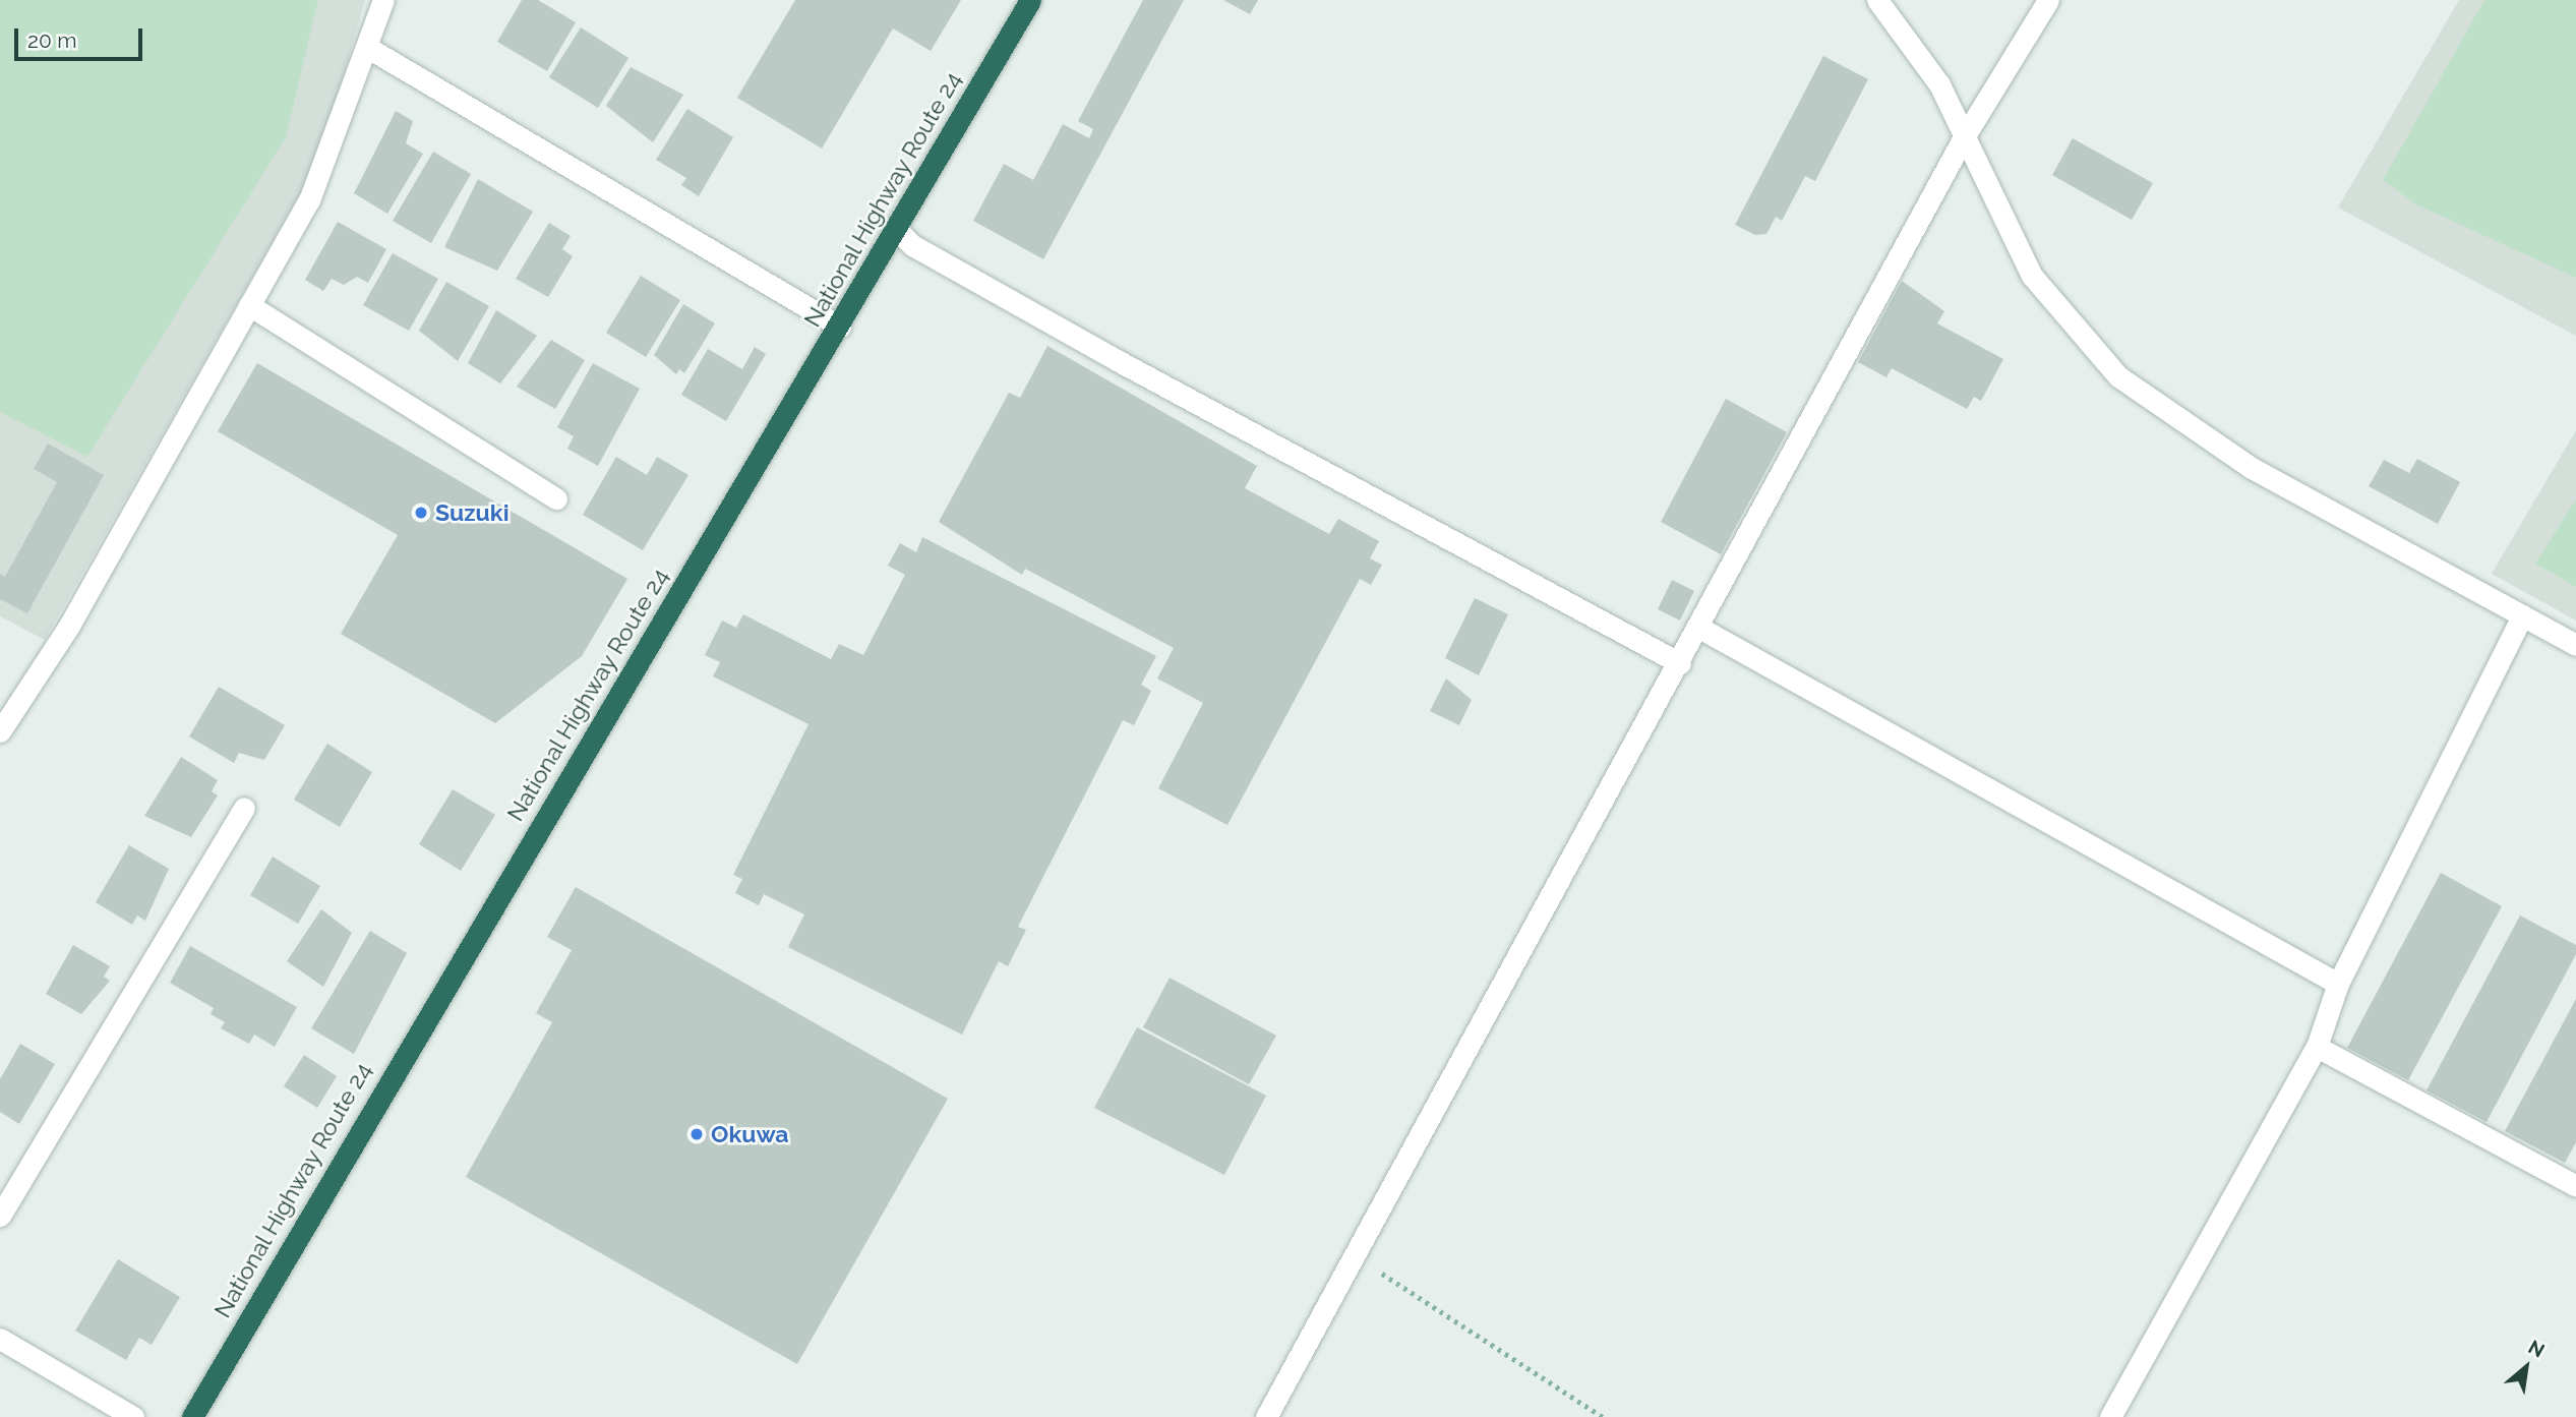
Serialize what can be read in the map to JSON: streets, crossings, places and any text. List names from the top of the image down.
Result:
{
  "streets": {
    "highway": ["National Highway Route 24"]
  },
  "places": ["Suzuki", "Okuwa"],
  "scale_bar": "20 m",
  "north": "top right"
}
